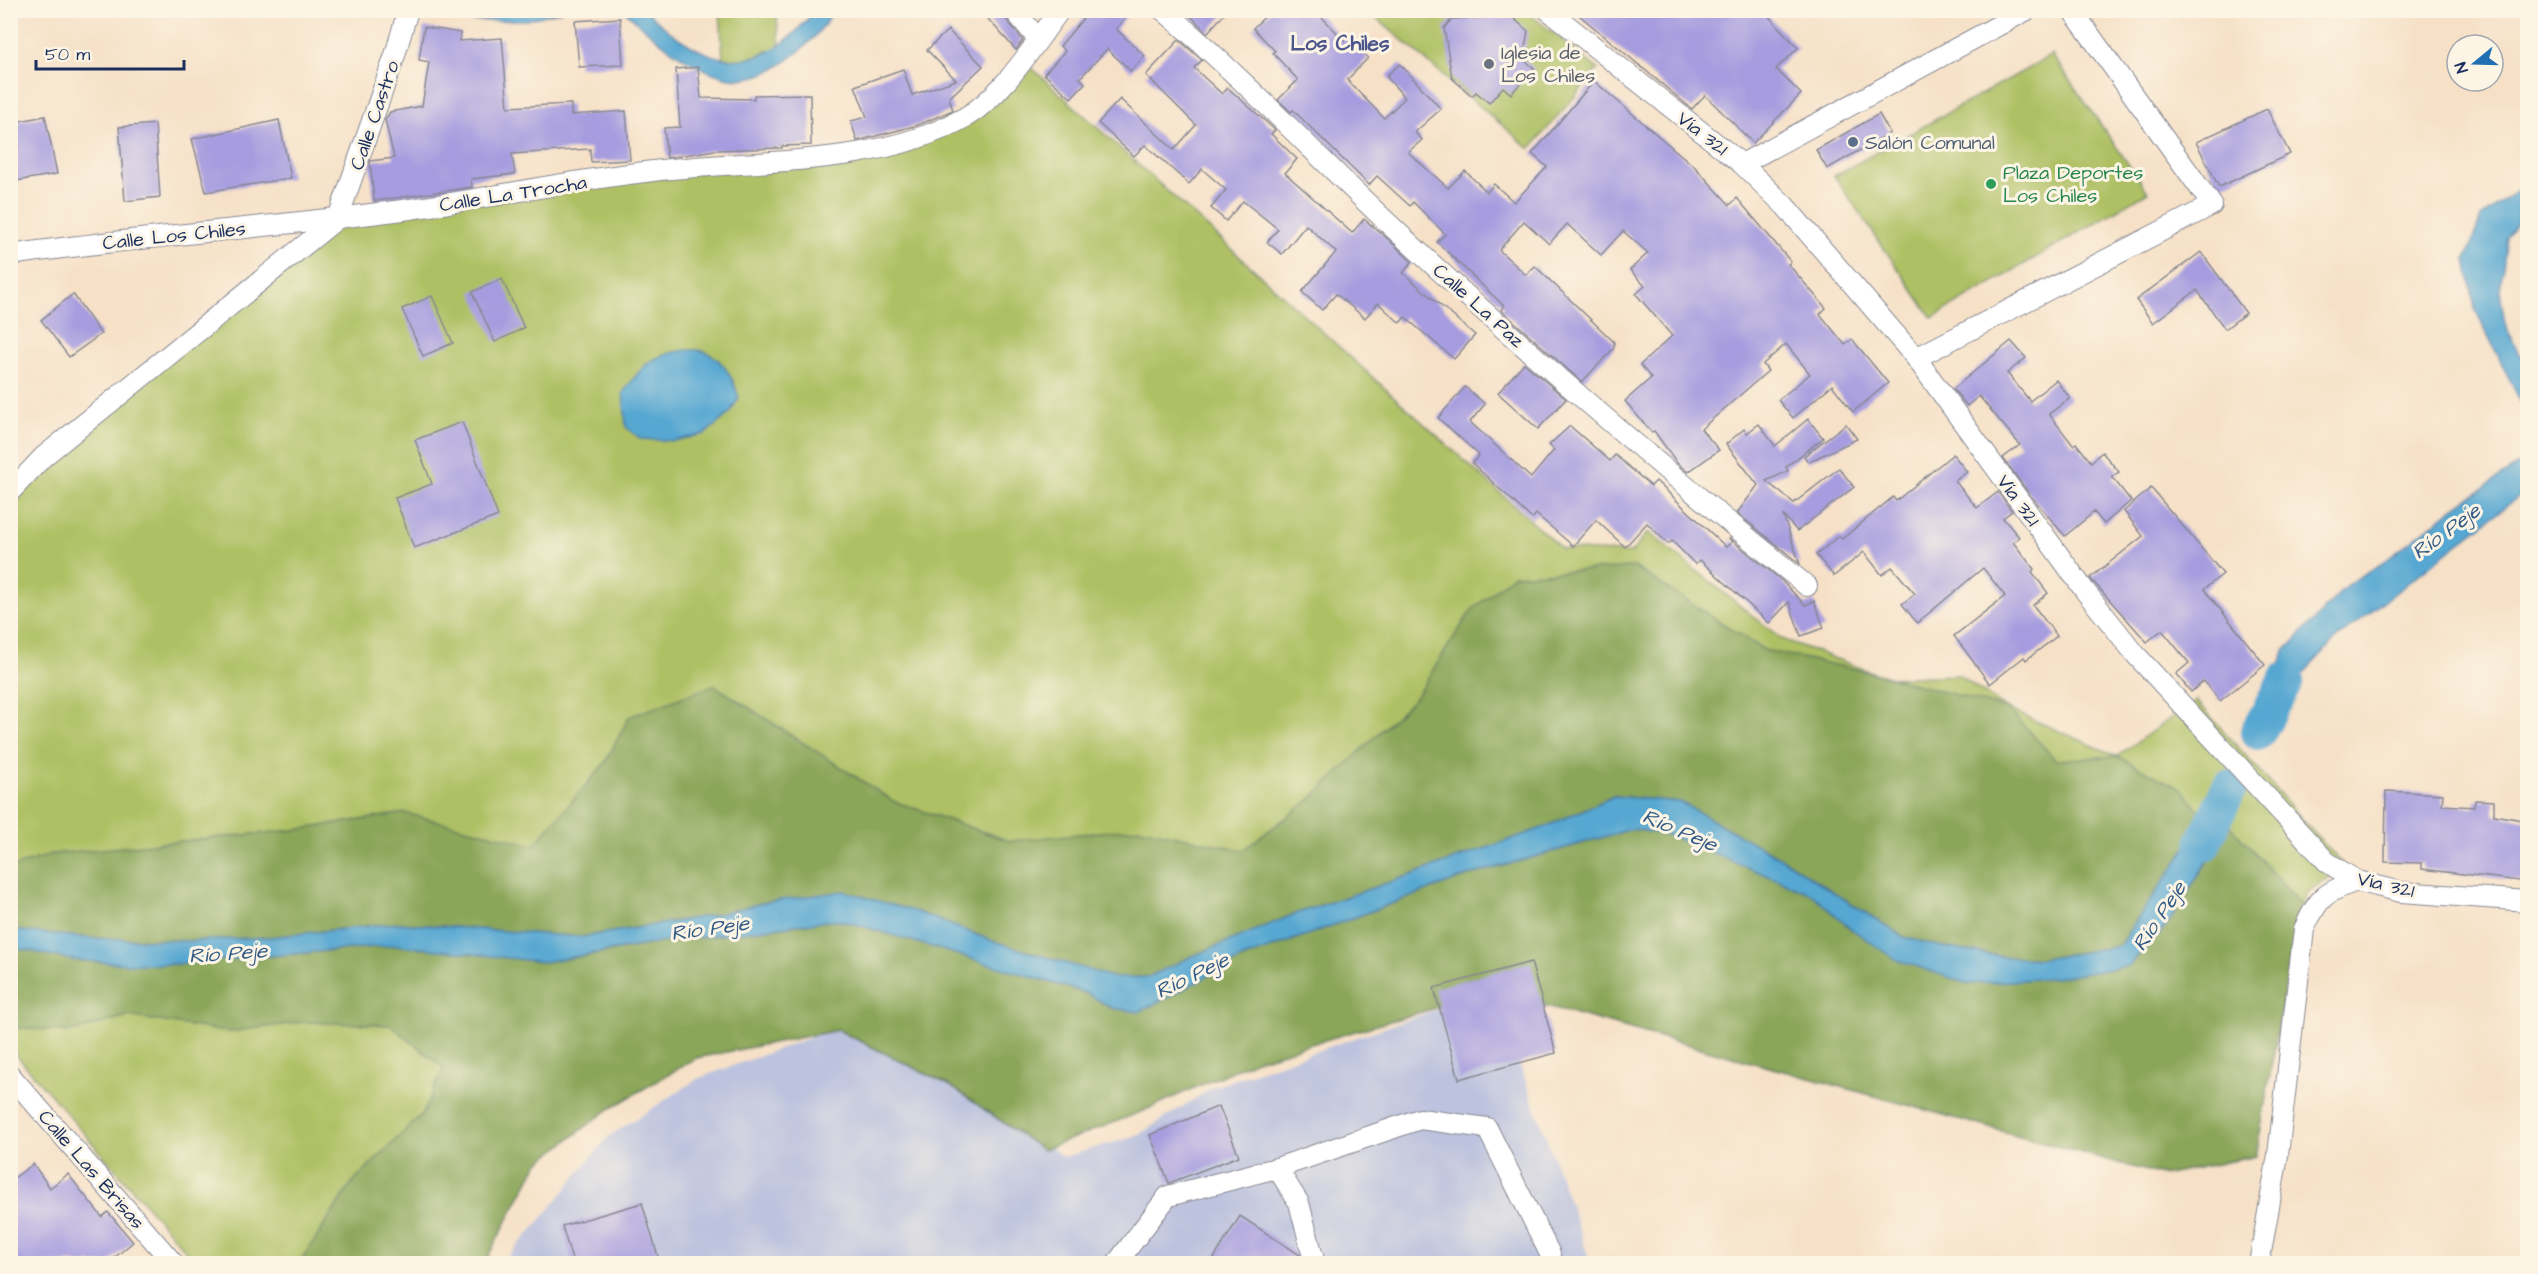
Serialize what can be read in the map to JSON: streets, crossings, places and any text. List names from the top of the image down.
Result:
{
  "streets": {
    "street": [
      "Calle Castro",
      "Vía 321",
      "Calle La Trocha",
      "Calle Los Chiles",
      "Calle La Paz",
      "Calle Las Brisas"
    ]
  },
  "crossings": [
    ["Calle Castro", "Calle La Trocha"],
    ["Calle Castro", "Calle Los Chiles"],
    ["Calle La Trocha", "Calle Los Chiles"]
  ],
  "districts": ["Los Chiles"],
  "water": ["Río Peje"],
  "places": ["Iglesia de Los Chiles", "Salón Comunal", "Plaza Deportes Los Chiles"],
  "scale_bar": "50 m",
  "north": "left"
}
